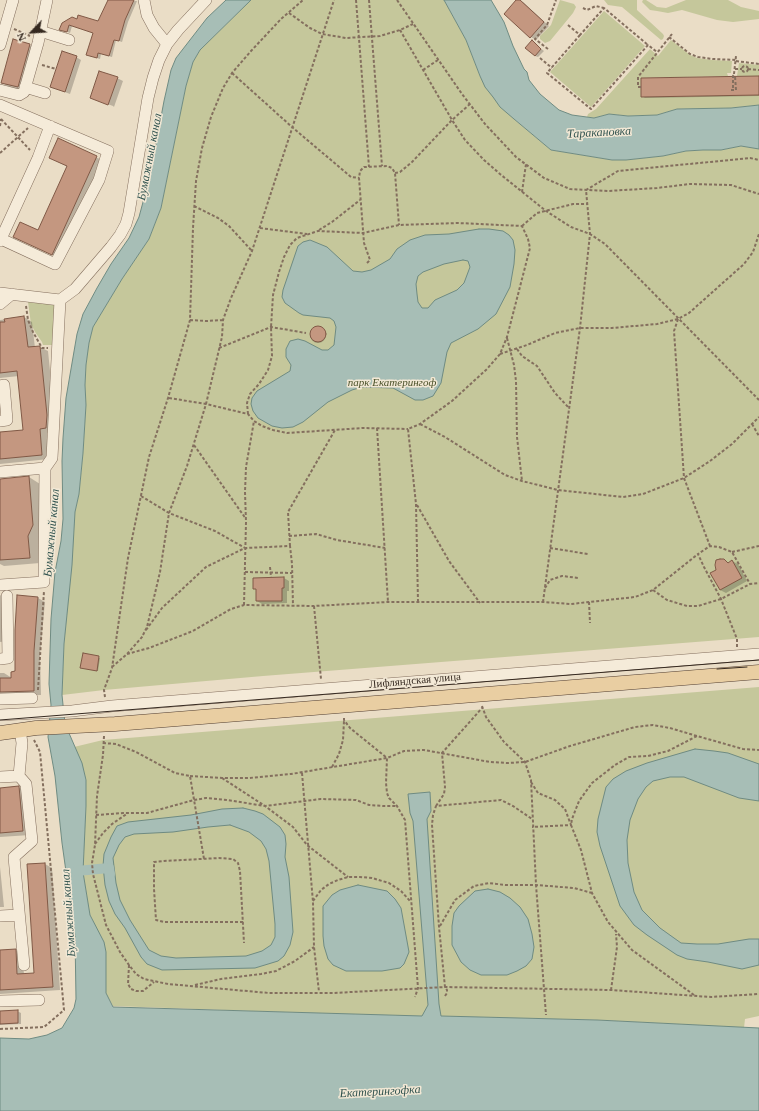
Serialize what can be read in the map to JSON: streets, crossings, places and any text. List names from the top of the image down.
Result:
{
  "streets": {
    "main road": ["Лифляндская улица"]
  },
  "water": ["Таракановка", "Бумажный канал", "Екатерингофка"],
  "parks": ["парк Екатерингоф"],
  "north": "bottom left"
}
